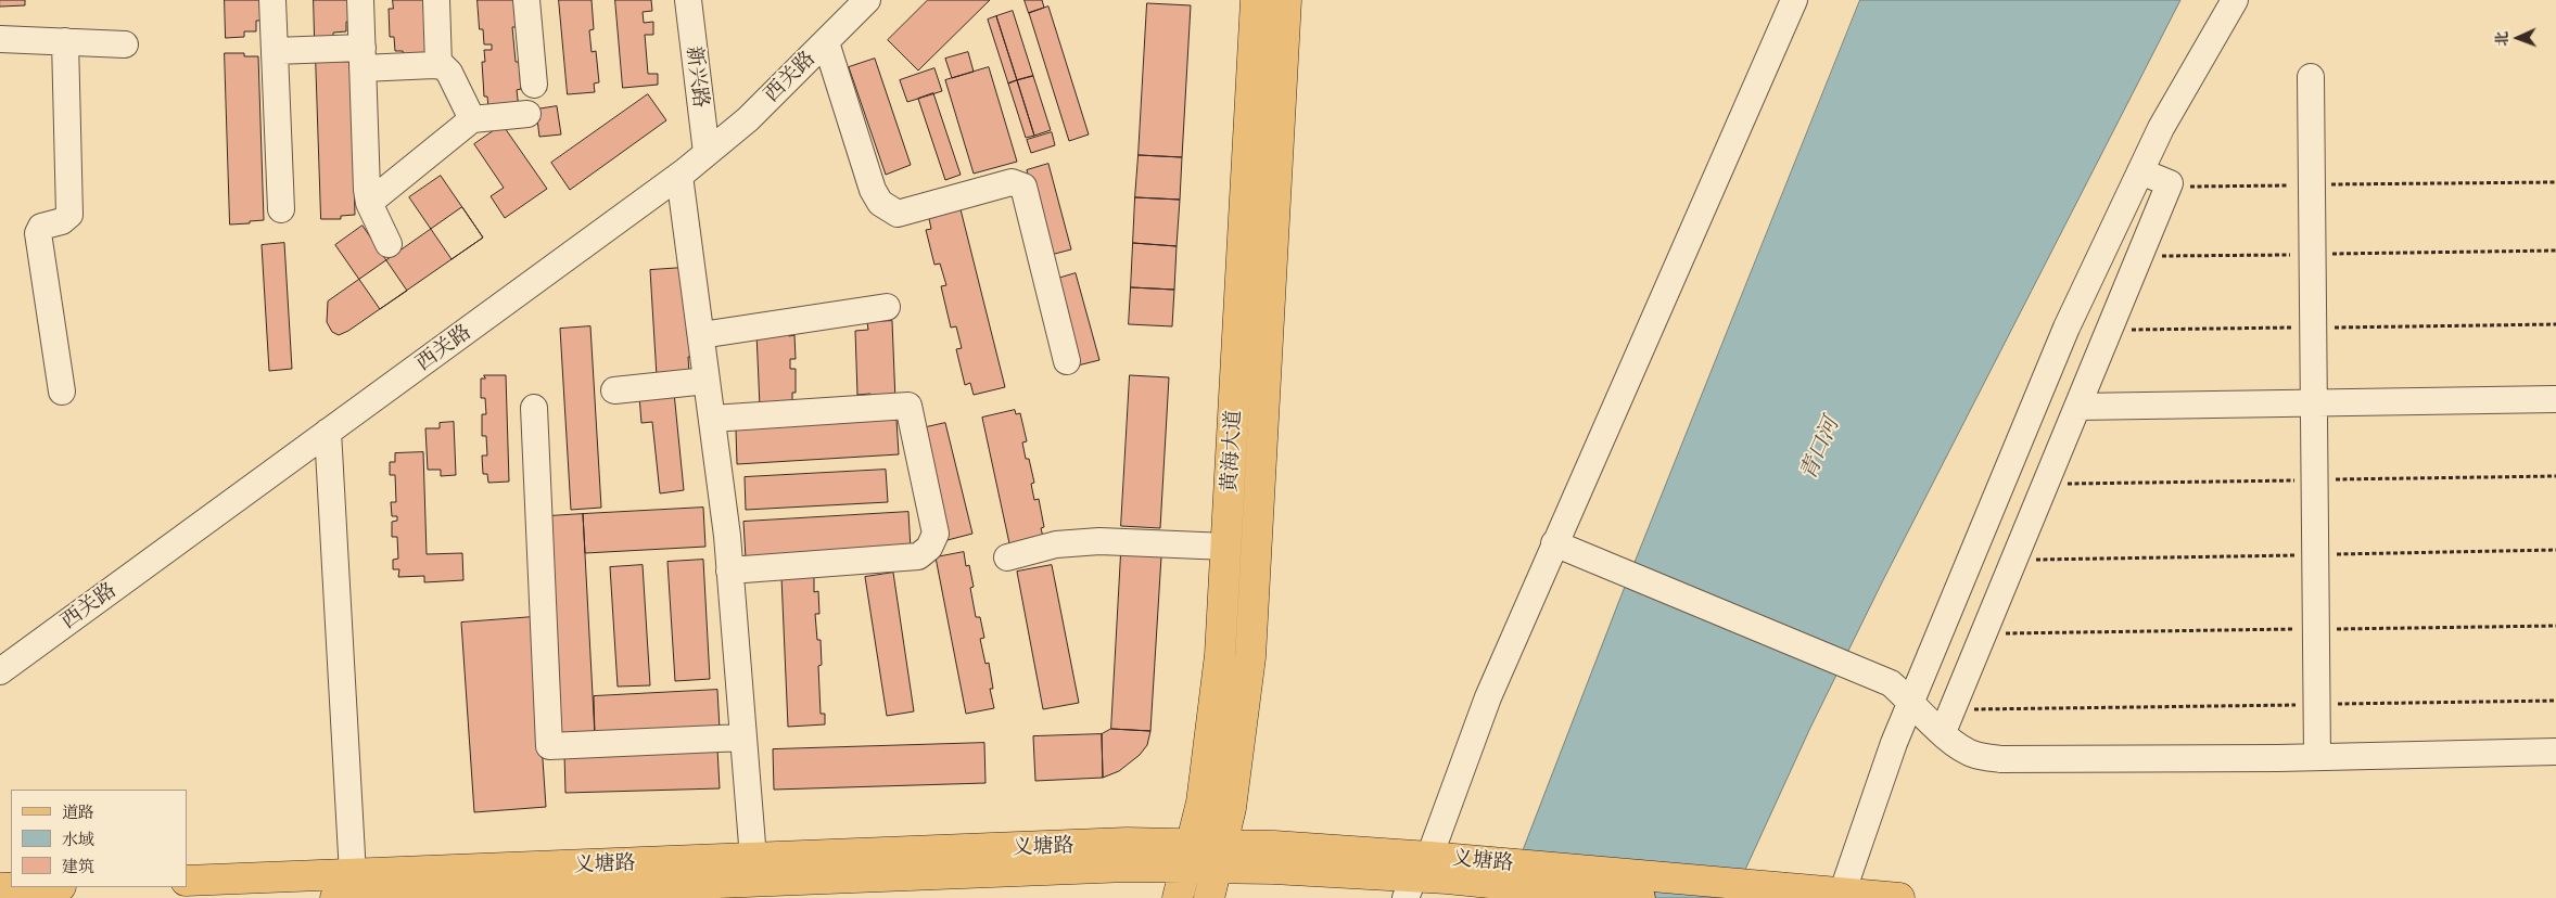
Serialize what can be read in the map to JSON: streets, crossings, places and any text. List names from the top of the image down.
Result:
{
  "streets": {
    "main road": ["黄海大道", "义塘路"],
    "street": ["新兴路", "西关路"]
  },
  "crossings": [
    ["新兴路", "西关路"],
    ["黄海大道", "义塘路"]
  ],
  "water": ["青口河"],
  "legend": ["道路", "水域", "建筑"],
  "north": "left"
}
